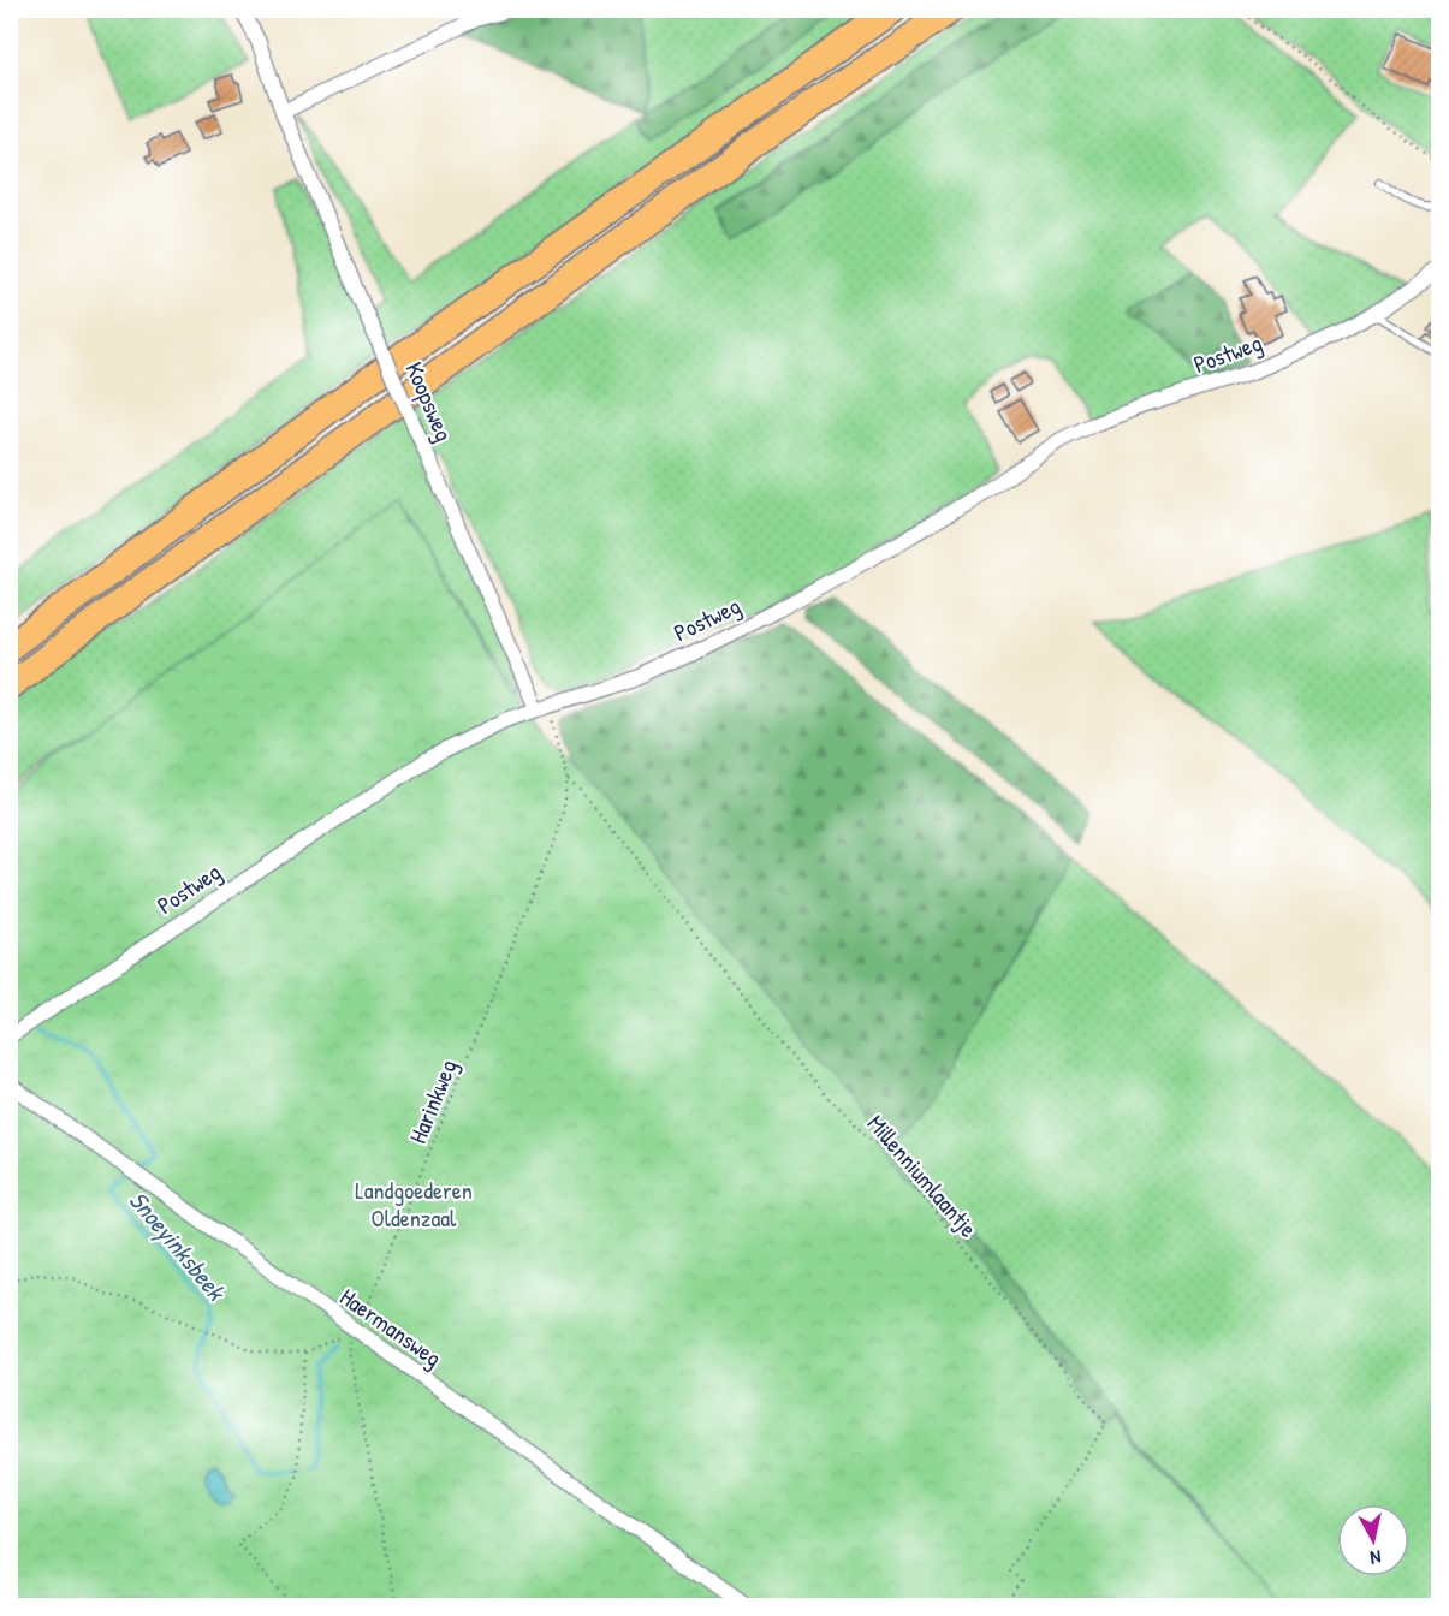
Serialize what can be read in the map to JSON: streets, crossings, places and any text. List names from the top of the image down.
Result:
{
  "streets": {
    "street": ["Postweg", "Koopsweg", "Haermansweg"],
    "path": ["Harinkweg", "Millenniumlaantje"]
  },
  "crossings": [
    ["Postweg", "Koopsweg"],
    ["Harinkweg", "Millenniumlaantje"],
    ["Harinkweg", "Haermansweg"]
  ],
  "water": ["Snoeyinksbeek"],
  "parks": ["Landgoederen Oldenzaal"],
  "north": "bottom"
}
